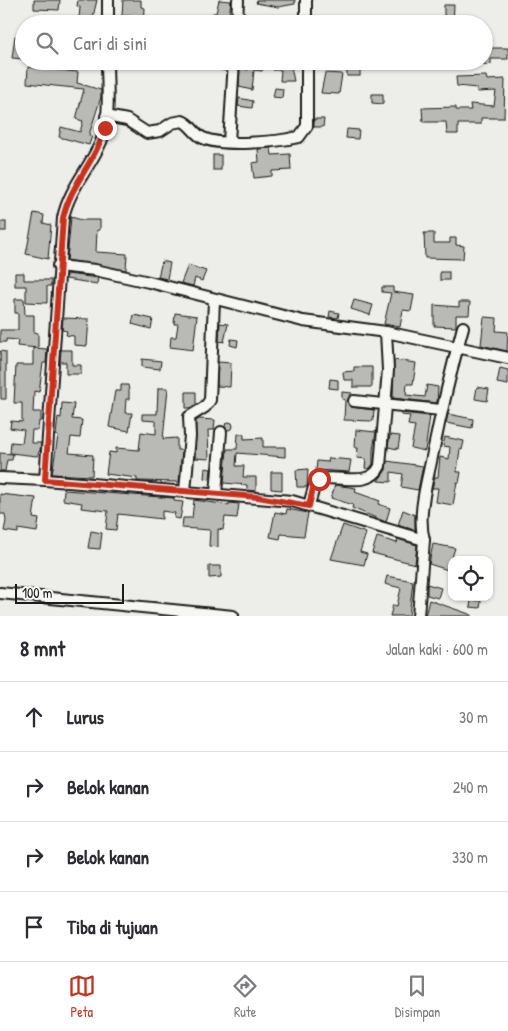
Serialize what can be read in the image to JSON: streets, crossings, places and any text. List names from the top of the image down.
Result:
{
  "scale_bar": "100 m",
  "page": {
    "search": "Cari di sini",
    "scale": "100 m",
    "heading": ["8 mnt", "Jalan kaki · 600 m"],
    "list": [
      ["Lurus", "30 m"],
      ["Belok kanan", "240 m"],
      ["Belok kanan", "330 m"],
      "Tiba di tujuan"
    ],
    "nav": ["Peta", "Rute", "Disimpan"]
  }
}
